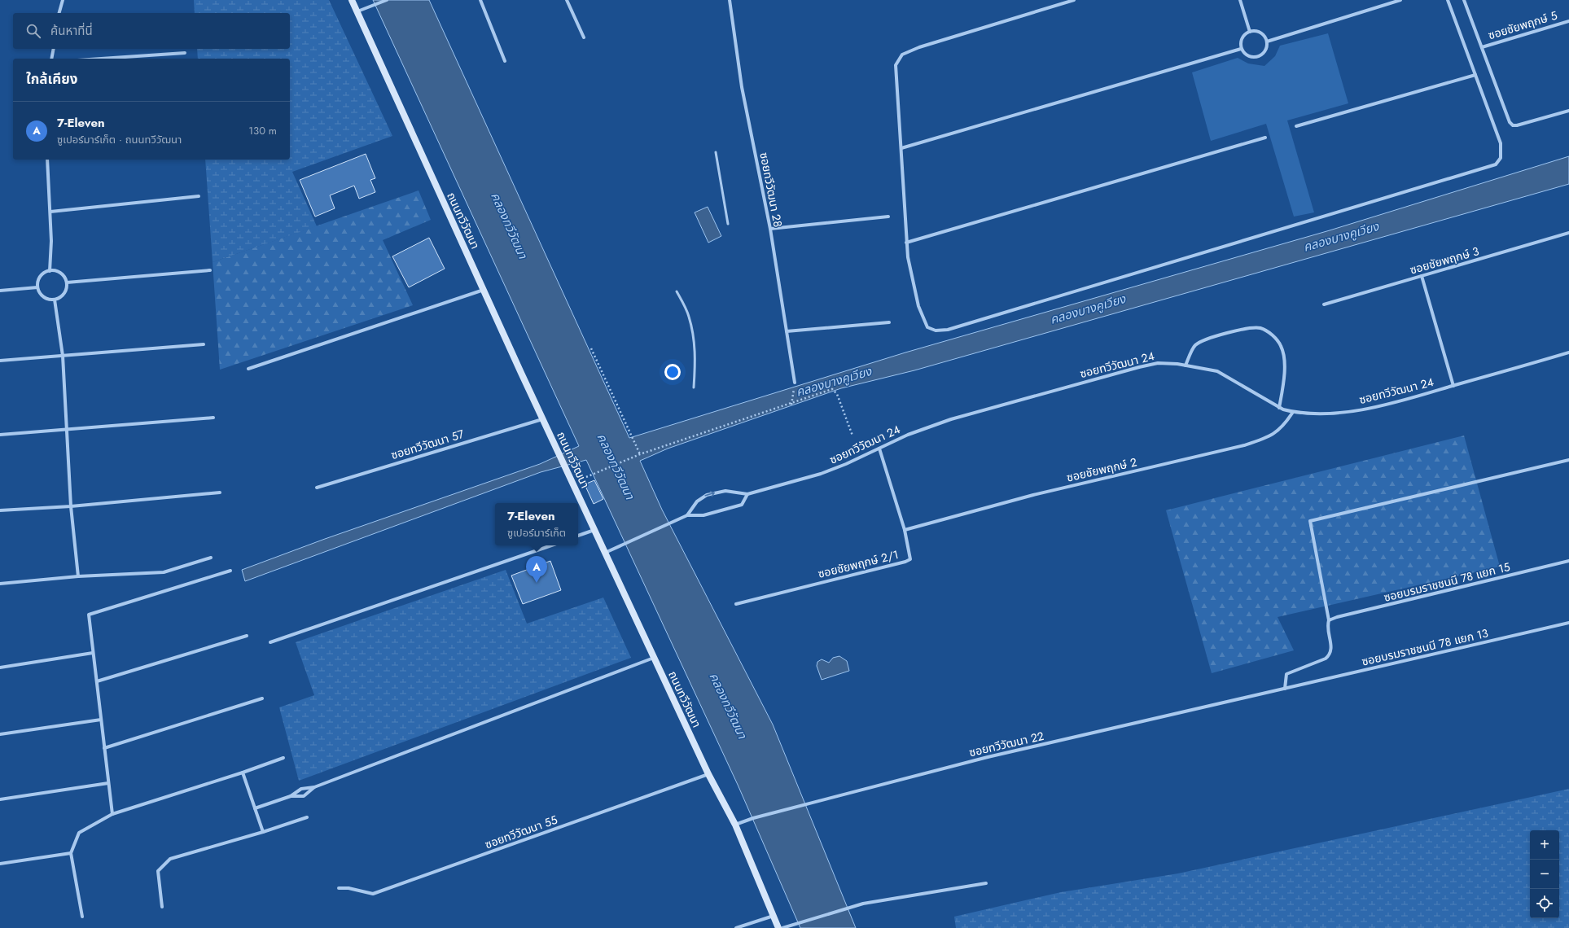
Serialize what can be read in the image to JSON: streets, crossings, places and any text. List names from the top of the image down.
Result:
{
  "streets": {
    "main road": ["ถนนทวีวัฒนา"],
    "street": [
      "ซอยชัยพฤกษ์ 5",
      "ซอยทวีวัฒนา 28",
      "ซอยชัยพฤกษ์ 3",
      "ซอยทวีวัฒนา 24",
      "ซอยทวีวัฒนา 57",
      "ซอยชัยพฤกษ์ 2",
      "ซอยชัยพฤกษ์ 2/1",
      "ซอยบรมราชชนนี 78 แยก 15",
      "ซอยบรมราชชนนี 78 แยก 13",
      "ซอยทวีวัฒนา 22",
      "ซอยทวีวัฒนา 55"
    ]
  },
  "crossings": [
    ["ถนนทวีวัฒนา", "ซอยทวีวัฒนา 57"],
    ["ถนนทวีวัฒนา", "ซอยทวีวัฒนา 22"],
    ["ถนนทวีวัฒนา", "ซอยทวีวัฒนา 55"],
    ["ซอยทวีวัฒนา 24", "ซอยชัยพฤกษ์ 2"],
    ["ซอยทวีวัฒนา 24", "ซอยชัยพฤกษ์ 2/1"],
    ["ซอยชัยพฤกษ์ 2", "ซอยชัยพฤกษ์ 2/1"],
    ["ซอยบรมราชชนนี 78 แยก 13", "ซอยทวีวัฒนา 22"]
  ],
  "water": ["คลองทวีวัฒนา", "คลองบางคูเวียง"],
  "page": {
    "search": "ค้นหาที่นี่",
    "heading": "ใกล้เคียง",
    "list": [
      {
        "mark": "A",
        "name": "7-Eleven",
        "note": "ซูเปอร์มาร์เก็ต · ถนนทวีวัฒนา",
        "value": "130 m"
      }
    ],
    "popup": ["7-Eleven", "ซูเปอร์มาร์เก็ต"],
    "pins": "A",
    "map_buttons": ["+", "−"]
  }
}
